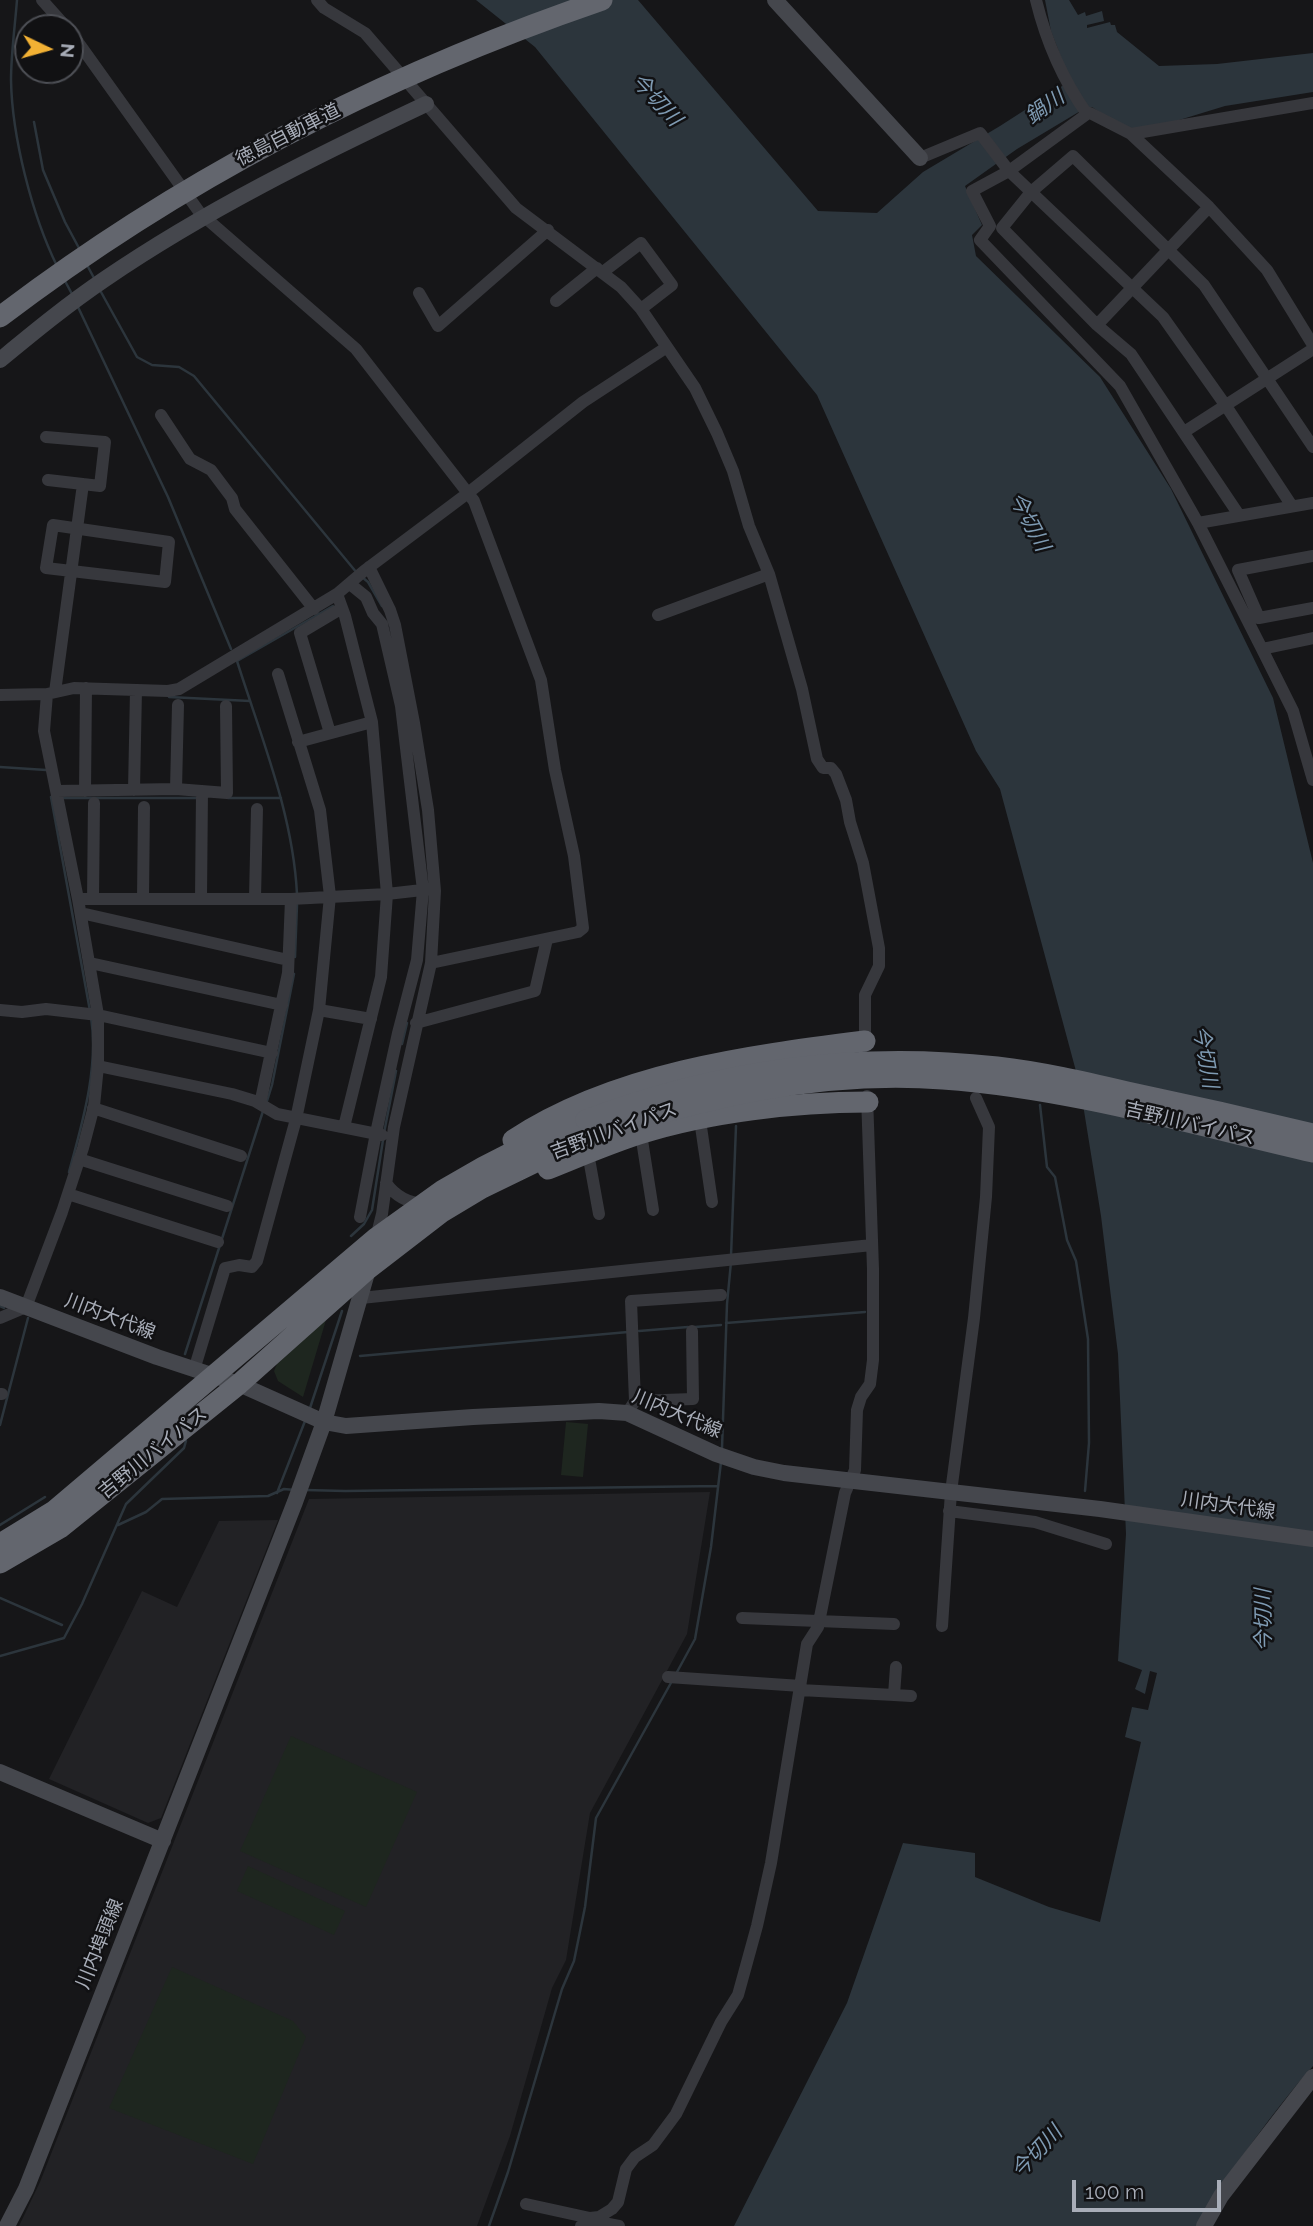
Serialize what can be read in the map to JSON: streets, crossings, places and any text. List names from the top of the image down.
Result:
{
  "streets": {
    "highway": ["徳島自動車道", "吉野川バイパス"],
    "main road": ["川内大代線", "川内埠頭線"]
  },
  "crossings": [
    ["吉野川バイパス", "川内大代線"],
    ["吉野川バイパス", "川内埠頭線"],
    ["川内大代線", "川内埠頭線"]
  ],
  "water": ["今切川", "鍋川"],
  "scale_bar": "100 m",
  "north": "right"
}
